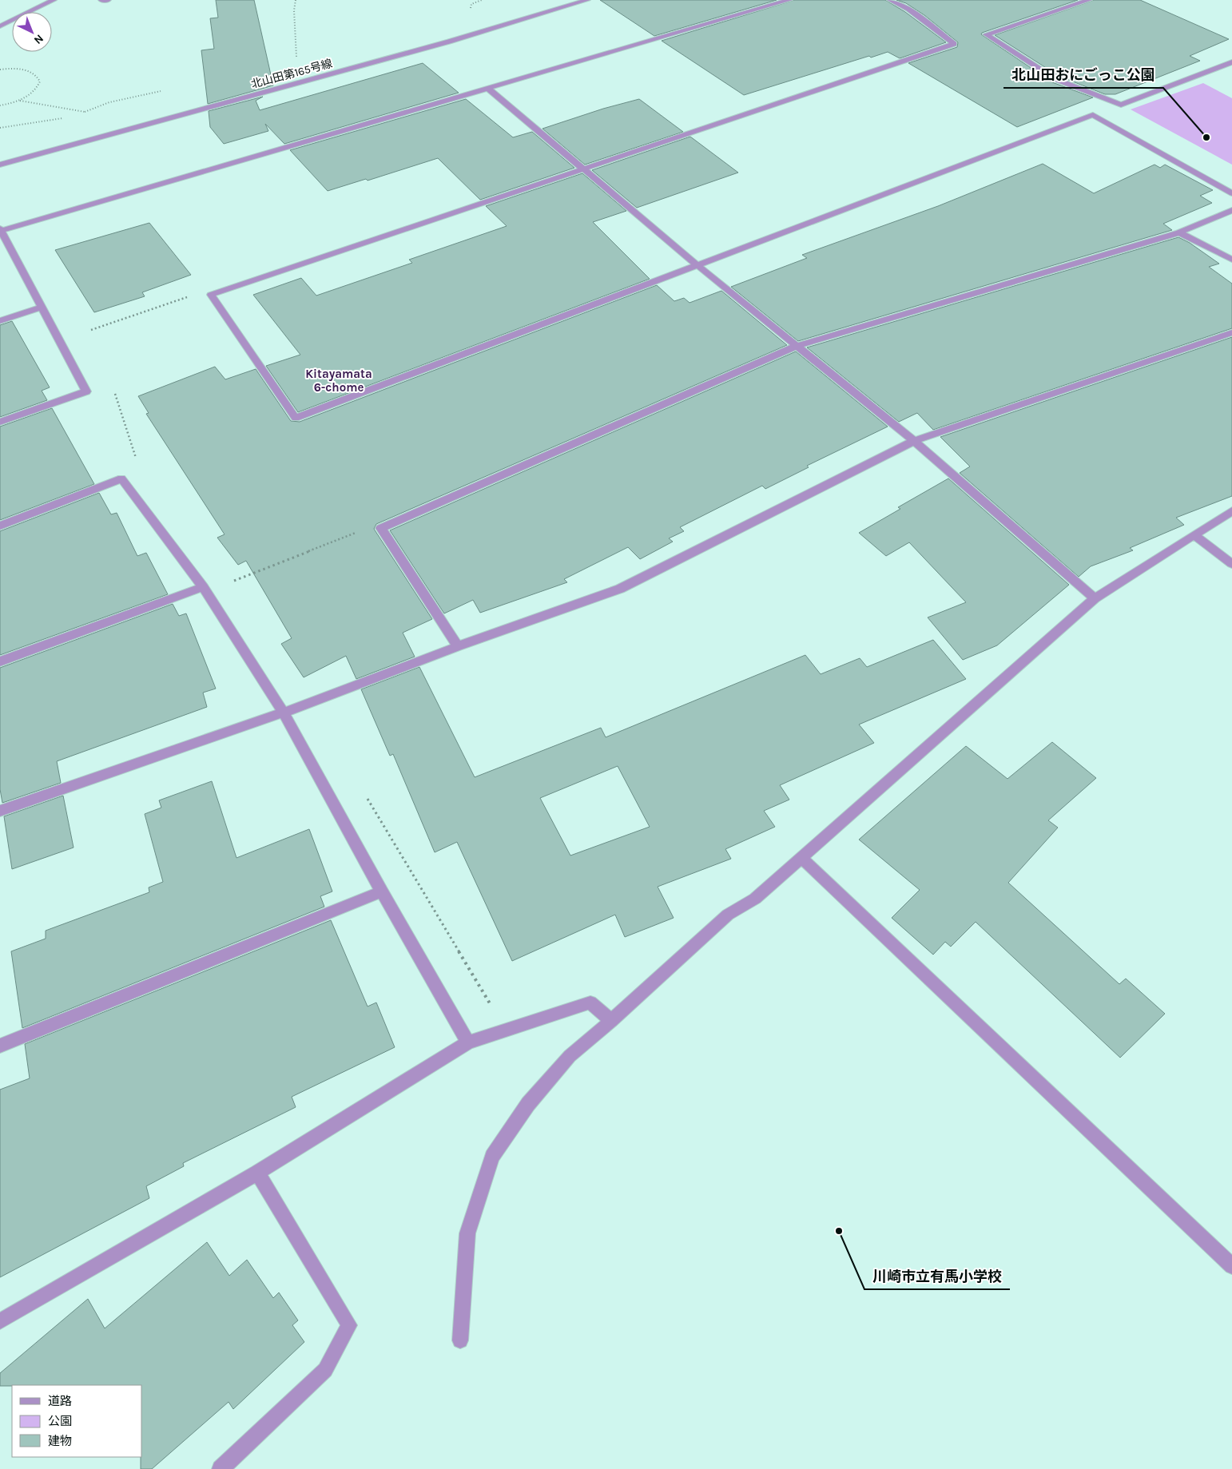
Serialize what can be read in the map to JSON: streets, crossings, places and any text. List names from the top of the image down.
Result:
{
  "streets": {
    "street": ["北山田第165号線"]
  },
  "districts": ["Kitayamata 6-chome"],
  "places": ["北山田おにごっこ公園", "川崎市立有馬小学校"],
  "legend": ["道路", "公園", "建物"],
  "north": "bottom right"
}
